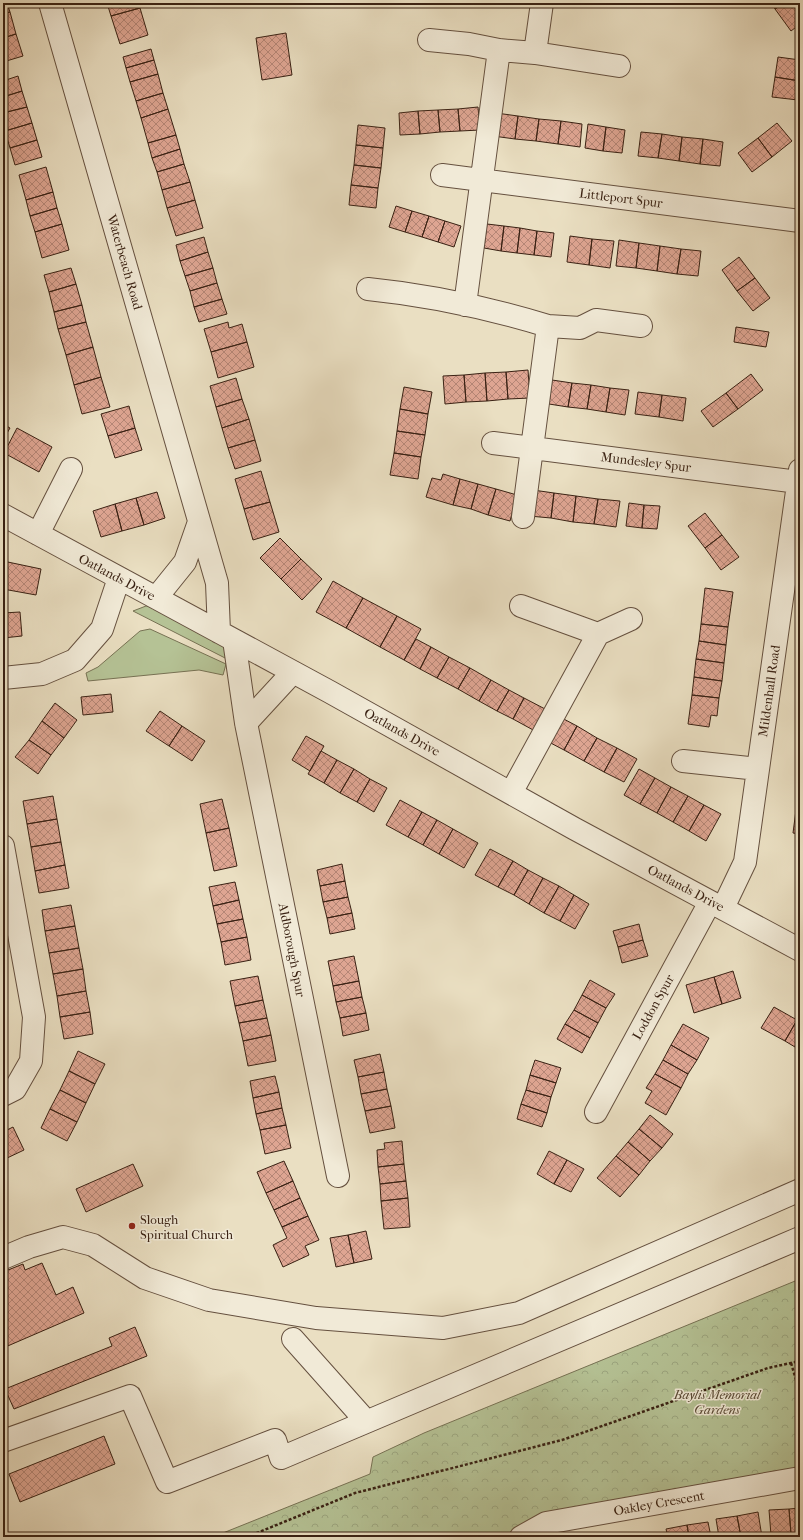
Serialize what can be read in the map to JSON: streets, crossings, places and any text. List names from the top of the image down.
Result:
{
  "streets": {
    "street": [
      "Littleport Spur",
      "Waterbeach Road",
      "Mundesley Spur",
      "Oatlands Drive",
      "Mildenhall Road",
      "Aldborough Spur",
      "Loddon Spur",
      "Oakley Crescent"
    ]
  },
  "crossings": [
    ["Waterbeach Road", "Oatlands Drive"],
    ["Waterbeach Road", "Aldborough Spur"],
    ["Mundesley Spur", "Mildenhall Road"],
    ["Oatlands Drive", "Mildenhall Road"],
    ["Oatlands Drive", "Aldborough Spur"],
    ["Oatlands Drive", "Loddon Spur"],
    ["Mildenhall Road", "Loddon Spur"]
  ],
  "parks": ["Baylis Memorial Gardens"],
  "places": ["Slough Spiritual Church"]
}
